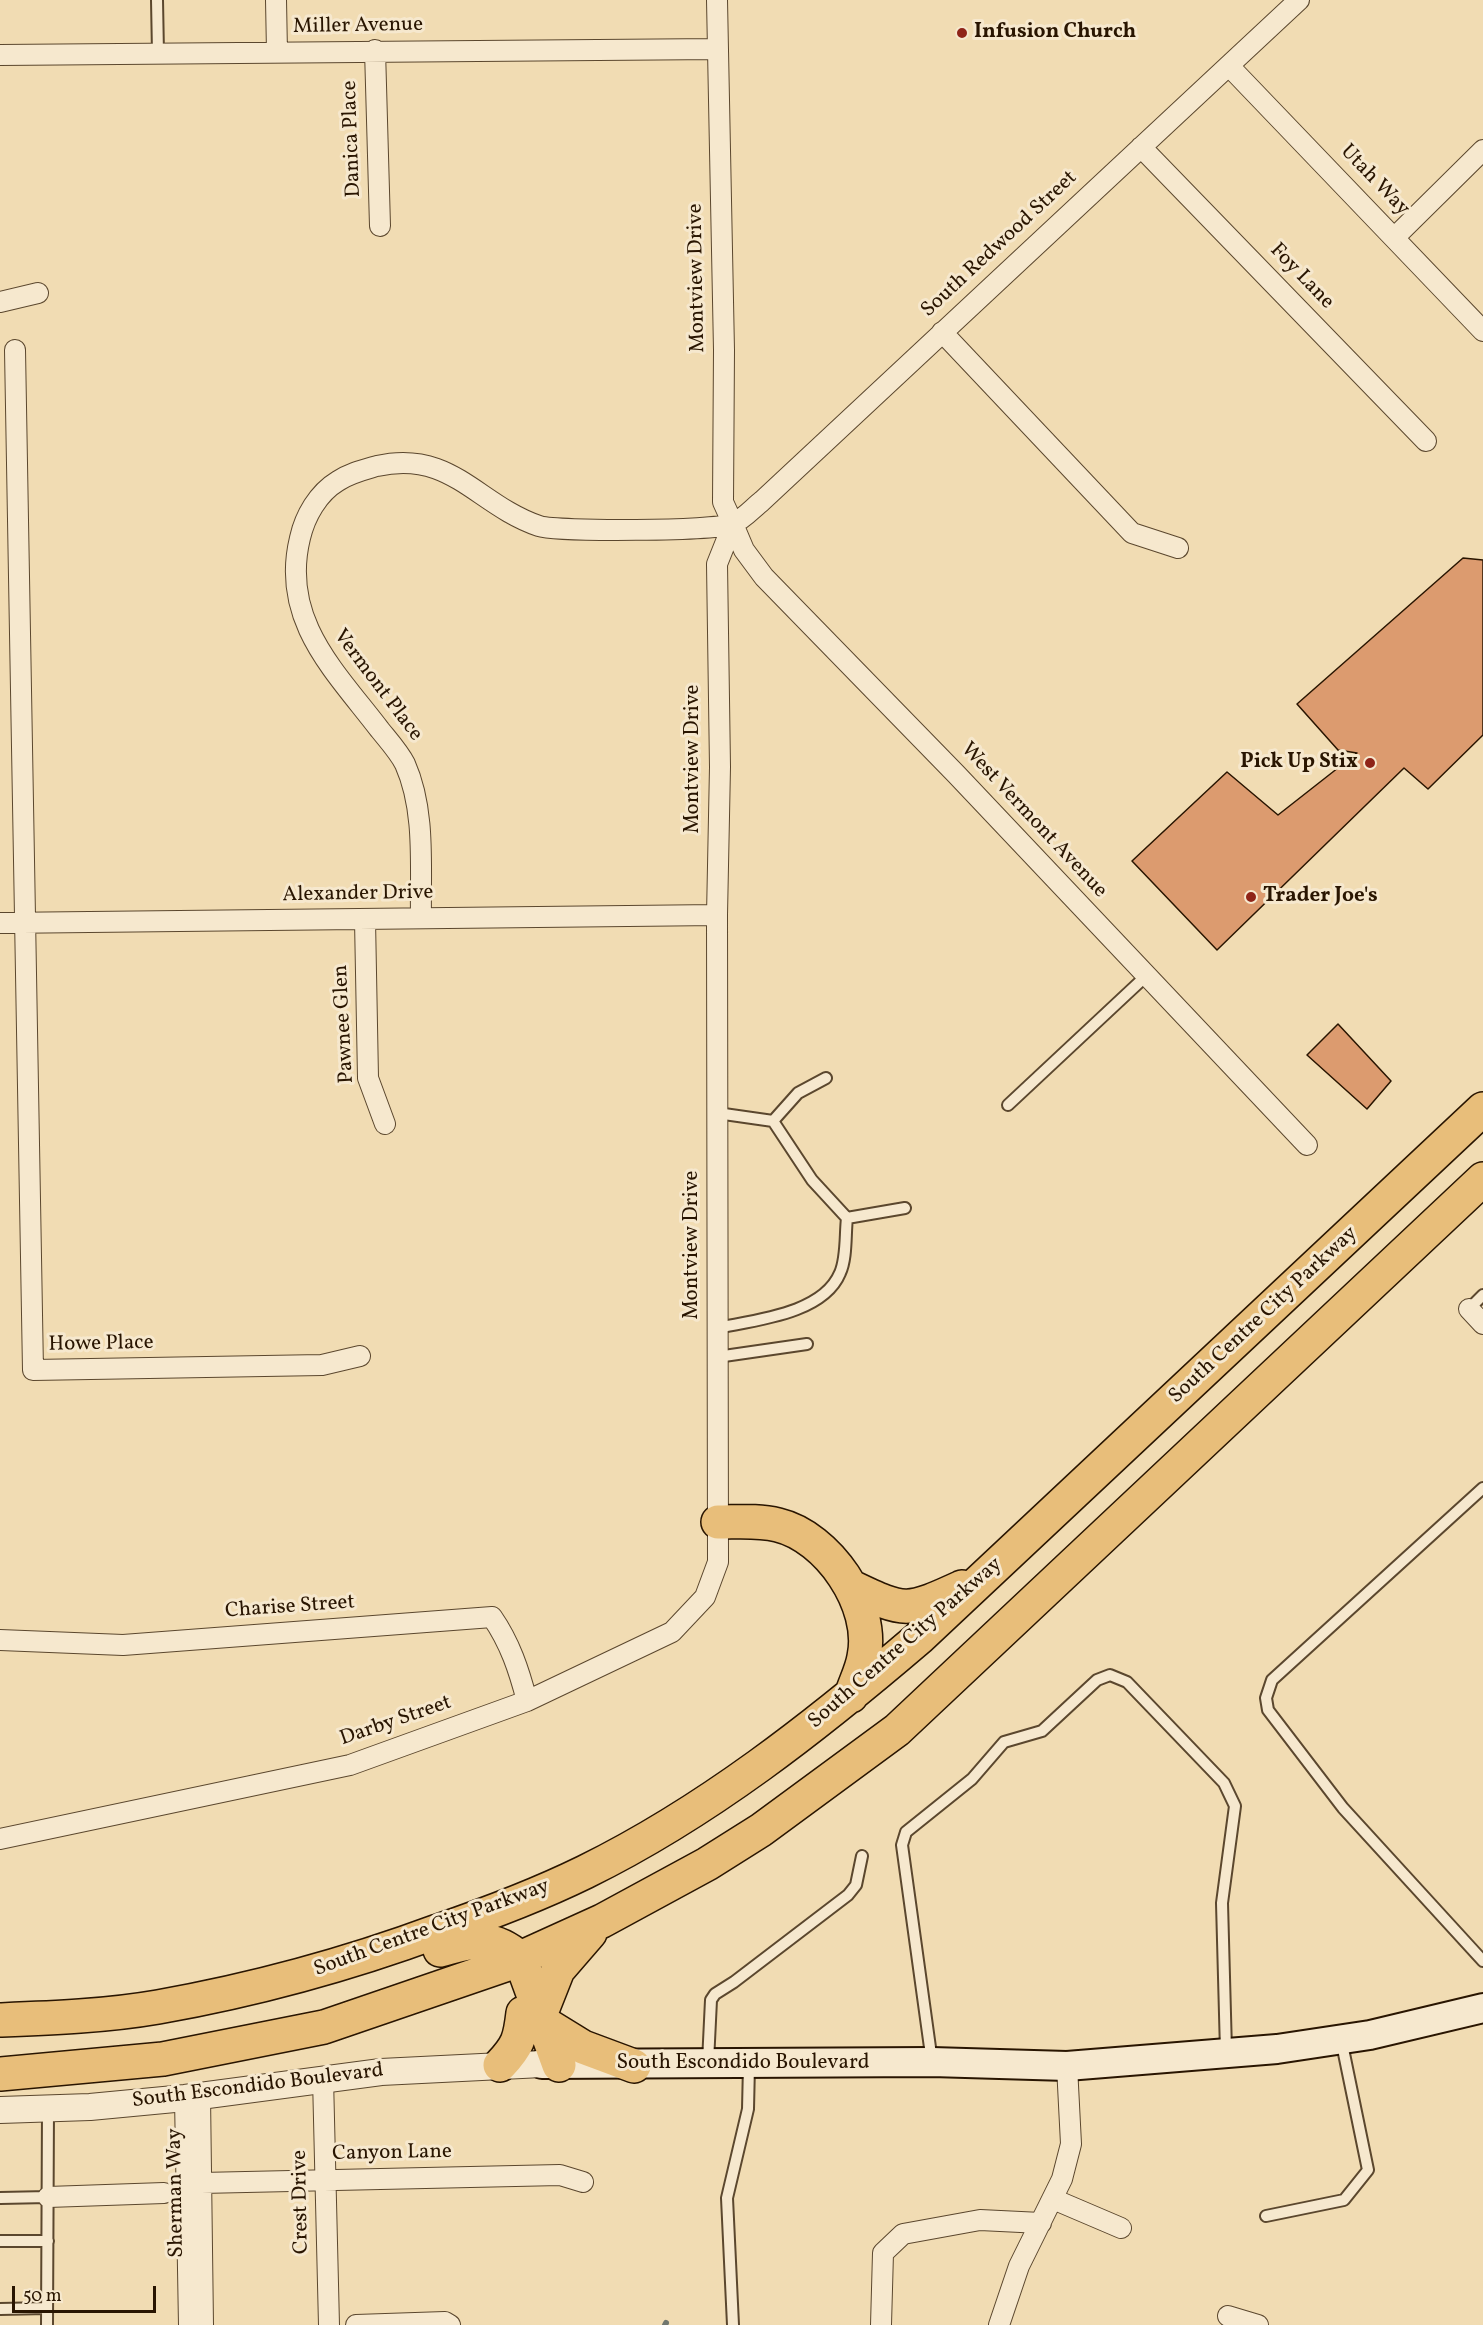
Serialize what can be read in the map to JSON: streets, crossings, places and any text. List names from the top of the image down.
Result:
{
  "streets": {
    "highway": ["South Centre City Parkway"],
    "main road": ["South Escondido Boulevard"],
    "street": [
      "Miller Avenue",
      "Danica Place",
      "Utah Way",
      "South Redwood Street",
      "Foy Lane",
      "Montview Drive",
      "Vermont Place",
      "West Vermont Avenue",
      "Alexander Drive",
      "Pawnee Glen",
      "Howe Place",
      "Charise Street",
      "Darby Street",
      "Canyon Lane",
      "Sherman Way",
      "Crest Drive"
    ]
  },
  "crossings": [
    ["Miller Avenue", "Danica Place"],
    ["Miller Avenue", "Montview Drive"],
    ["Utah Way", "South Redwood Street"],
    ["South Redwood Street", "Foy Lane"],
    ["South Redwood Street", "Montview Drive"],
    ["South Redwood Street", "Vermont Place"],
    ["South Redwood Street", "West Vermont Avenue"],
    ["Montview Drive", "Vermont Place"],
    ["Montview Drive", "West Vermont Avenue"],
    ["Montview Drive", "Alexander Drive"],
    ["Montview Drive", "Darby Street"],
    ["Vermont Place", "West Vermont Avenue"],
    ["Vermont Place", "Alexander Drive"],
    ["Alexander Drive", "Pawnee Glen"],
    ["Alexander Drive", "Howe Place"],
    ["Charise Street", "Darby Street"],
    ["South Escondido Boulevard", "Sherman Way"],
    ["South Escondido Boulevard", "Crest Drive"],
    ["Canyon Lane", "Sherman Way"],
    ["Canyon Lane", "Crest Drive"]
  ],
  "places": ["Infusion Church", "Pick Up Stix", "Trader Joe's"],
  "scale_bar": "50 m"
}
